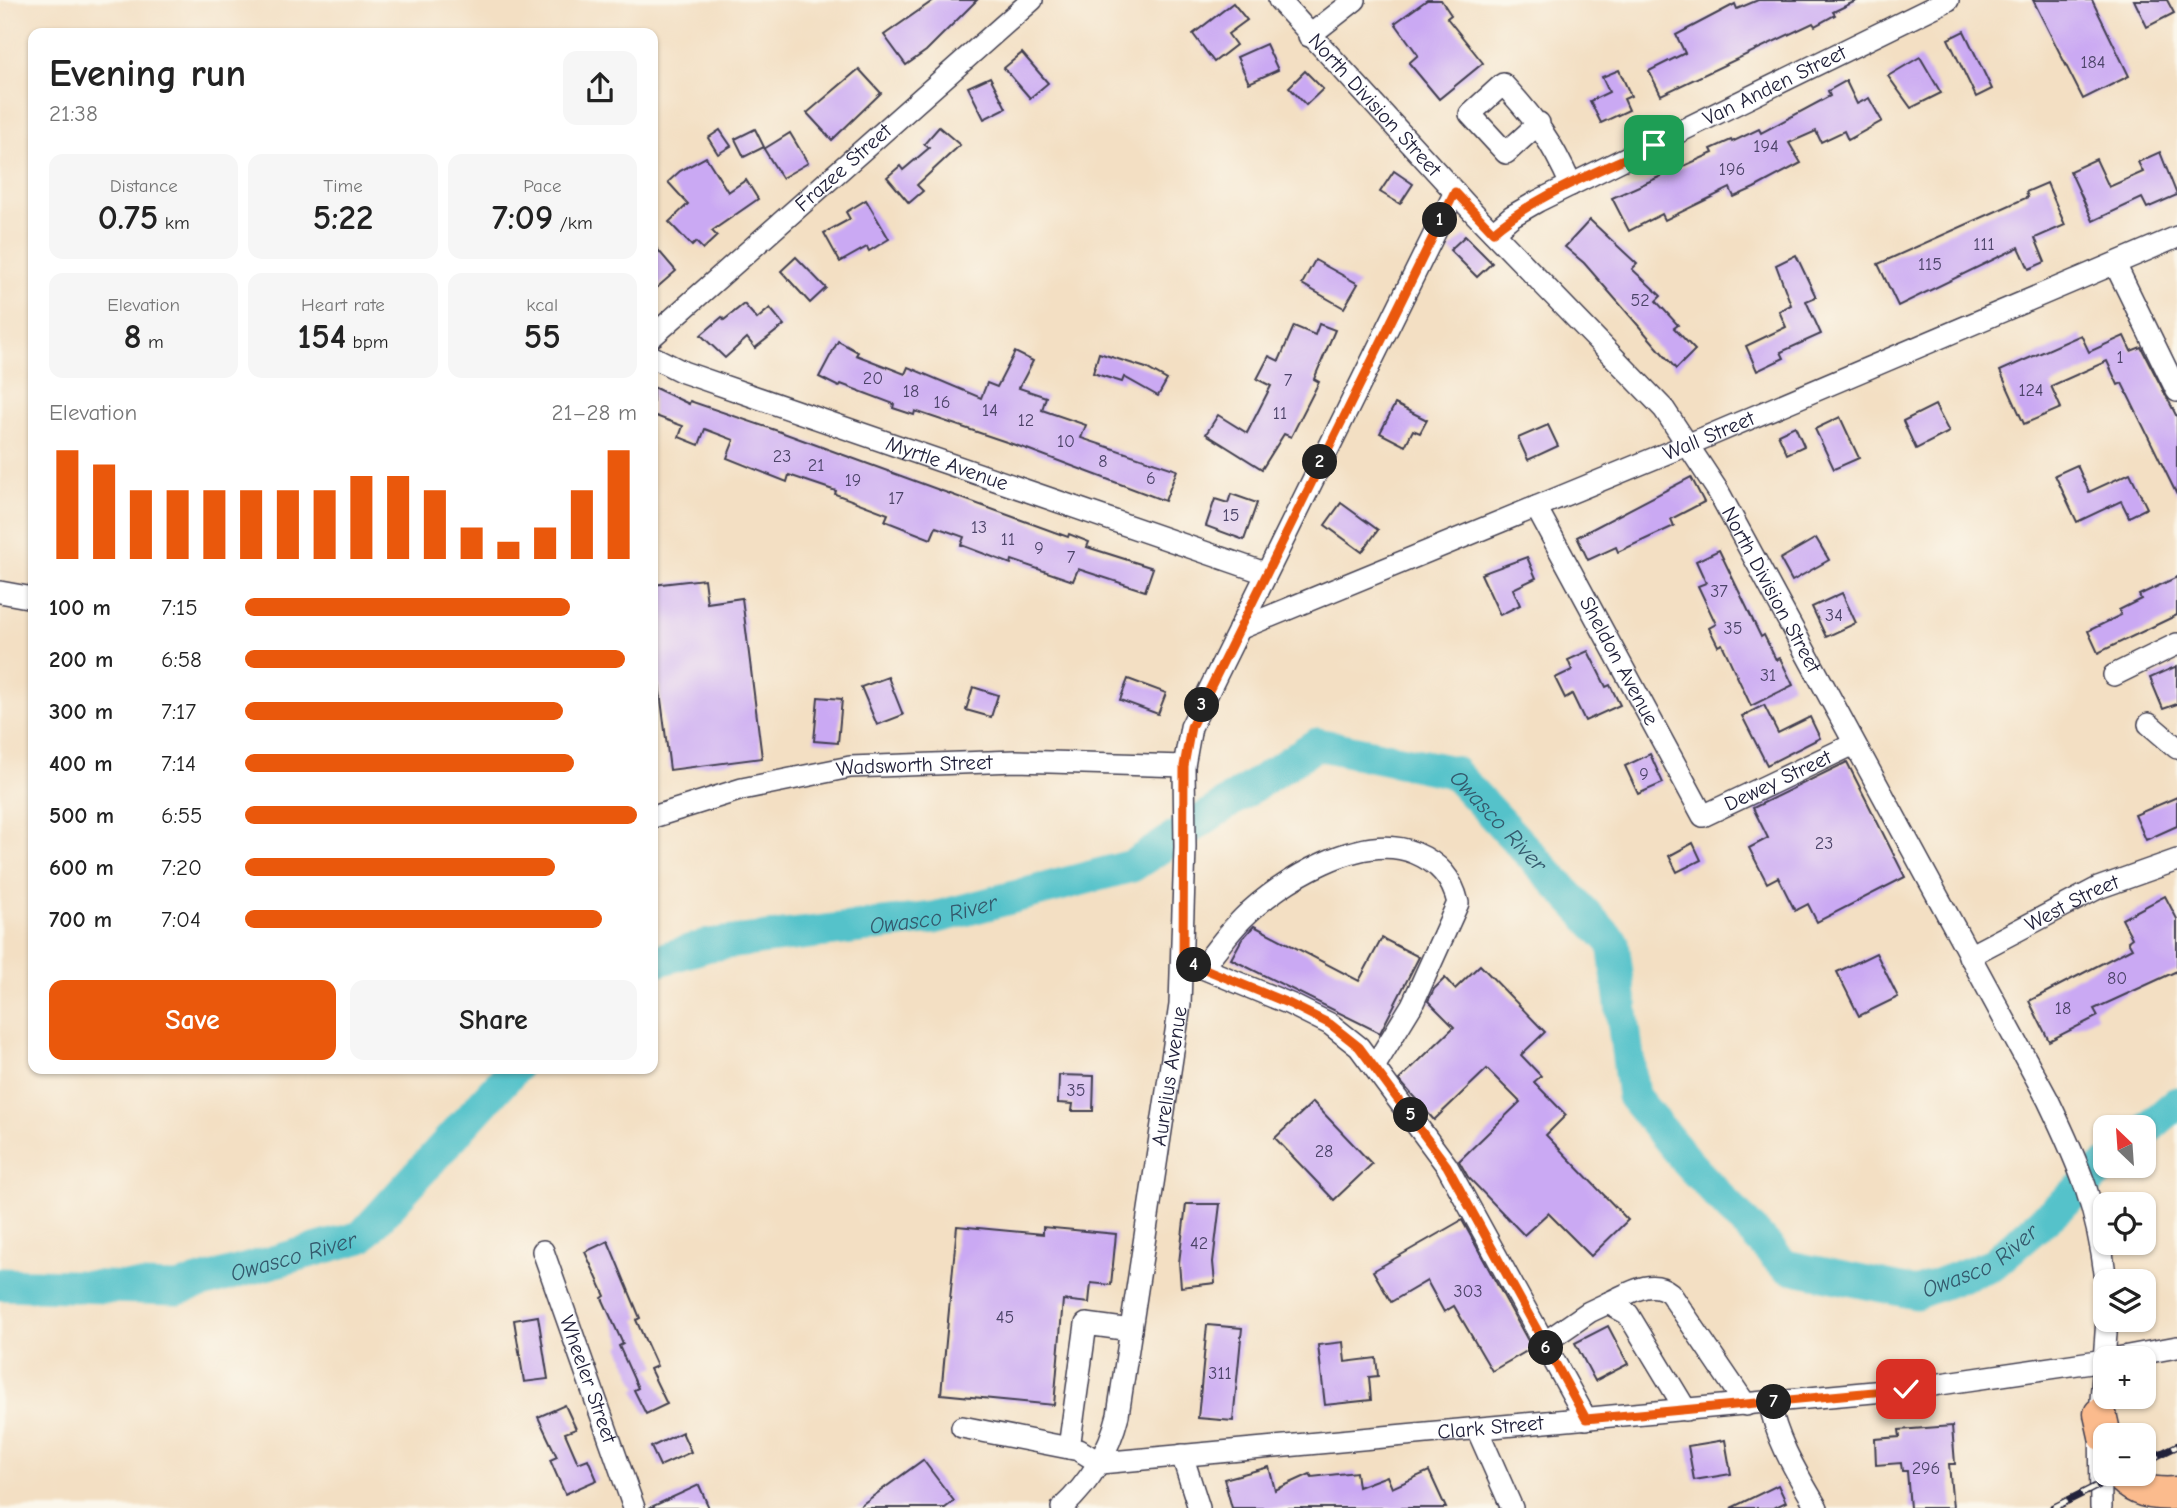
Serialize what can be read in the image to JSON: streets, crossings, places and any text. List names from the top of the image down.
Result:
{
  "streets": {
    "street": [
      "Van Anden Street",
      "North Division Street",
      "Frazee Street",
      "Wall Street",
      "Myrtle Avenue",
      "Sheldon Avenue",
      "Wadsworth Street",
      "Dewey Street",
      "West Street",
      "Aurelius Avenue",
      "Wheeler Street",
      "Clark Street"
    ]
  },
  "crossings": [
    ["Van Anden Street", "North Division Street"],
    ["North Division Street", "Wall Street"],
    ["North Division Street", "Dewey Street"],
    ["North Division Street", "West Street"],
    ["North Division Street", "Aurelius Avenue"],
    ["Wall Street", "Sheldon Avenue"],
    ["Wall Street", "Aurelius Avenue"],
    ["Myrtle Avenue", "Aurelius Avenue"],
    ["Sheldon Avenue", "Dewey Street"],
    ["Wadsworth Street", "Aurelius Avenue"],
    ["Aurelius Avenue", "Clark Street"]
  ],
  "water": ["Owasco River"],
  "house_numbers": [
    "184",
    "194",
    "196",
    "111",
    "115",
    "52",
    "1",
    "20",
    "7",
    "124",
    "18",
    "16",
    "14",
    "11",
    "12",
    "10",
    "23",
    "8",
    "21",
    "6",
    "19",
    "17",
    "15",
    "13",
    "11",
    "9",
    "7",
    "37",
    "34",
    "35",
    "31",
    "9",
    "23",
    "80",
    "18",
    "35",
    "28",
    "42",
    "303",
    "45",
    "311",
    "296"
  ],
  "north": "top left",
  "page": {
    "heading": ["Evening run", "21:38"],
    "stats": [
      ["Distance", "0.75 km"],
      ["Time", "5:22"],
      ["Pace", "7:09 /km"],
      ["Elevation", "8 m"],
      ["Heart rate", "154 bpm"],
      ["kcal", "55"]
    ],
    "pins": [
      "1",
      "2",
      "3",
      "4",
      "5",
      "6",
      "7"
    ],
    "chart": ["Elevation", "21–28 m"],
    "list": [
      {
        "name": "100 m",
        "note": "7:15"
      },
      {
        "name": "200 m",
        "note": "6:58"
      },
      {
        "name": "300 m",
        "note": "7:17"
      },
      {
        "name": "400 m",
        "note": "7:14"
      },
      {
        "name": "500 m",
        "note": "6:55"
      },
      {
        "name": "600 m",
        "note": "7:20"
      },
      {
        "name": "700 m",
        "note": "7:04"
      }
    ],
    "buttons": ["Save", "Share"],
    "map_buttons": ["+", "−"]
  }
}
